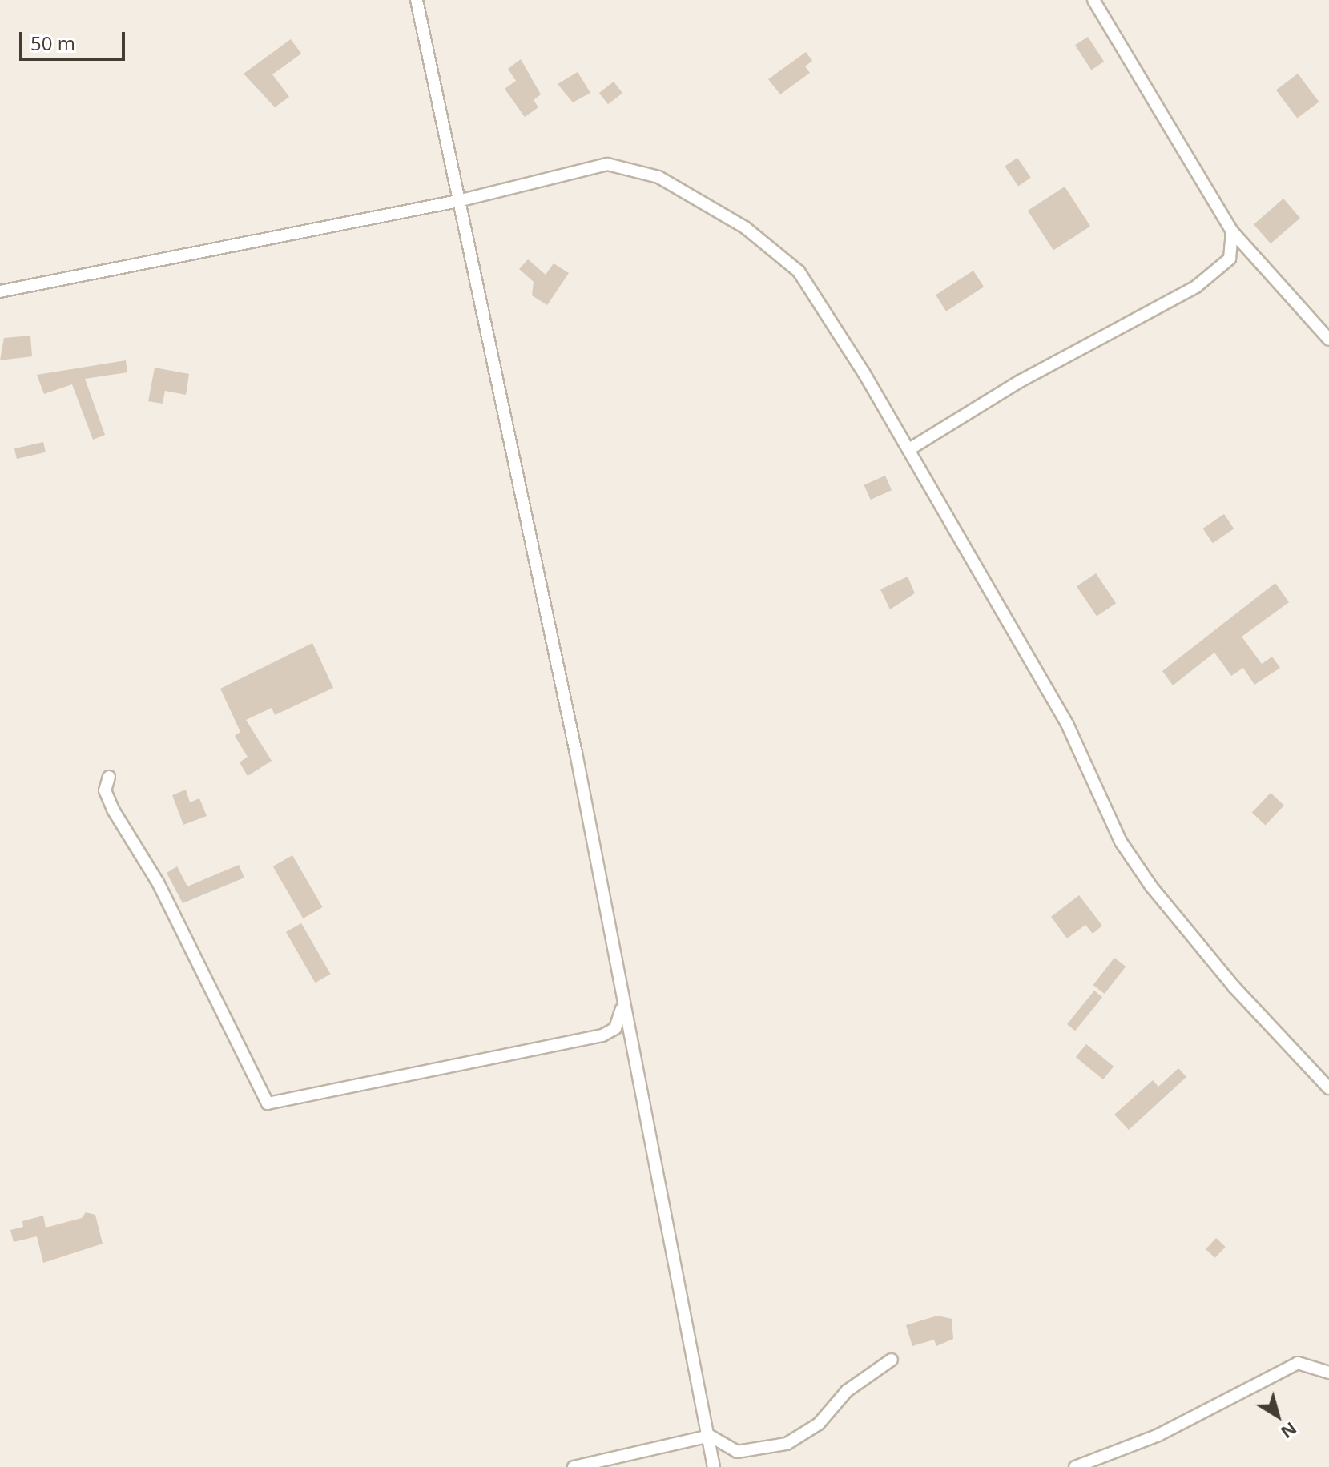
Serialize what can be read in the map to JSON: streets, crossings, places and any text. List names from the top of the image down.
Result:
{
  "scale_bar": "50 m",
  "north": "bottom right"
}
